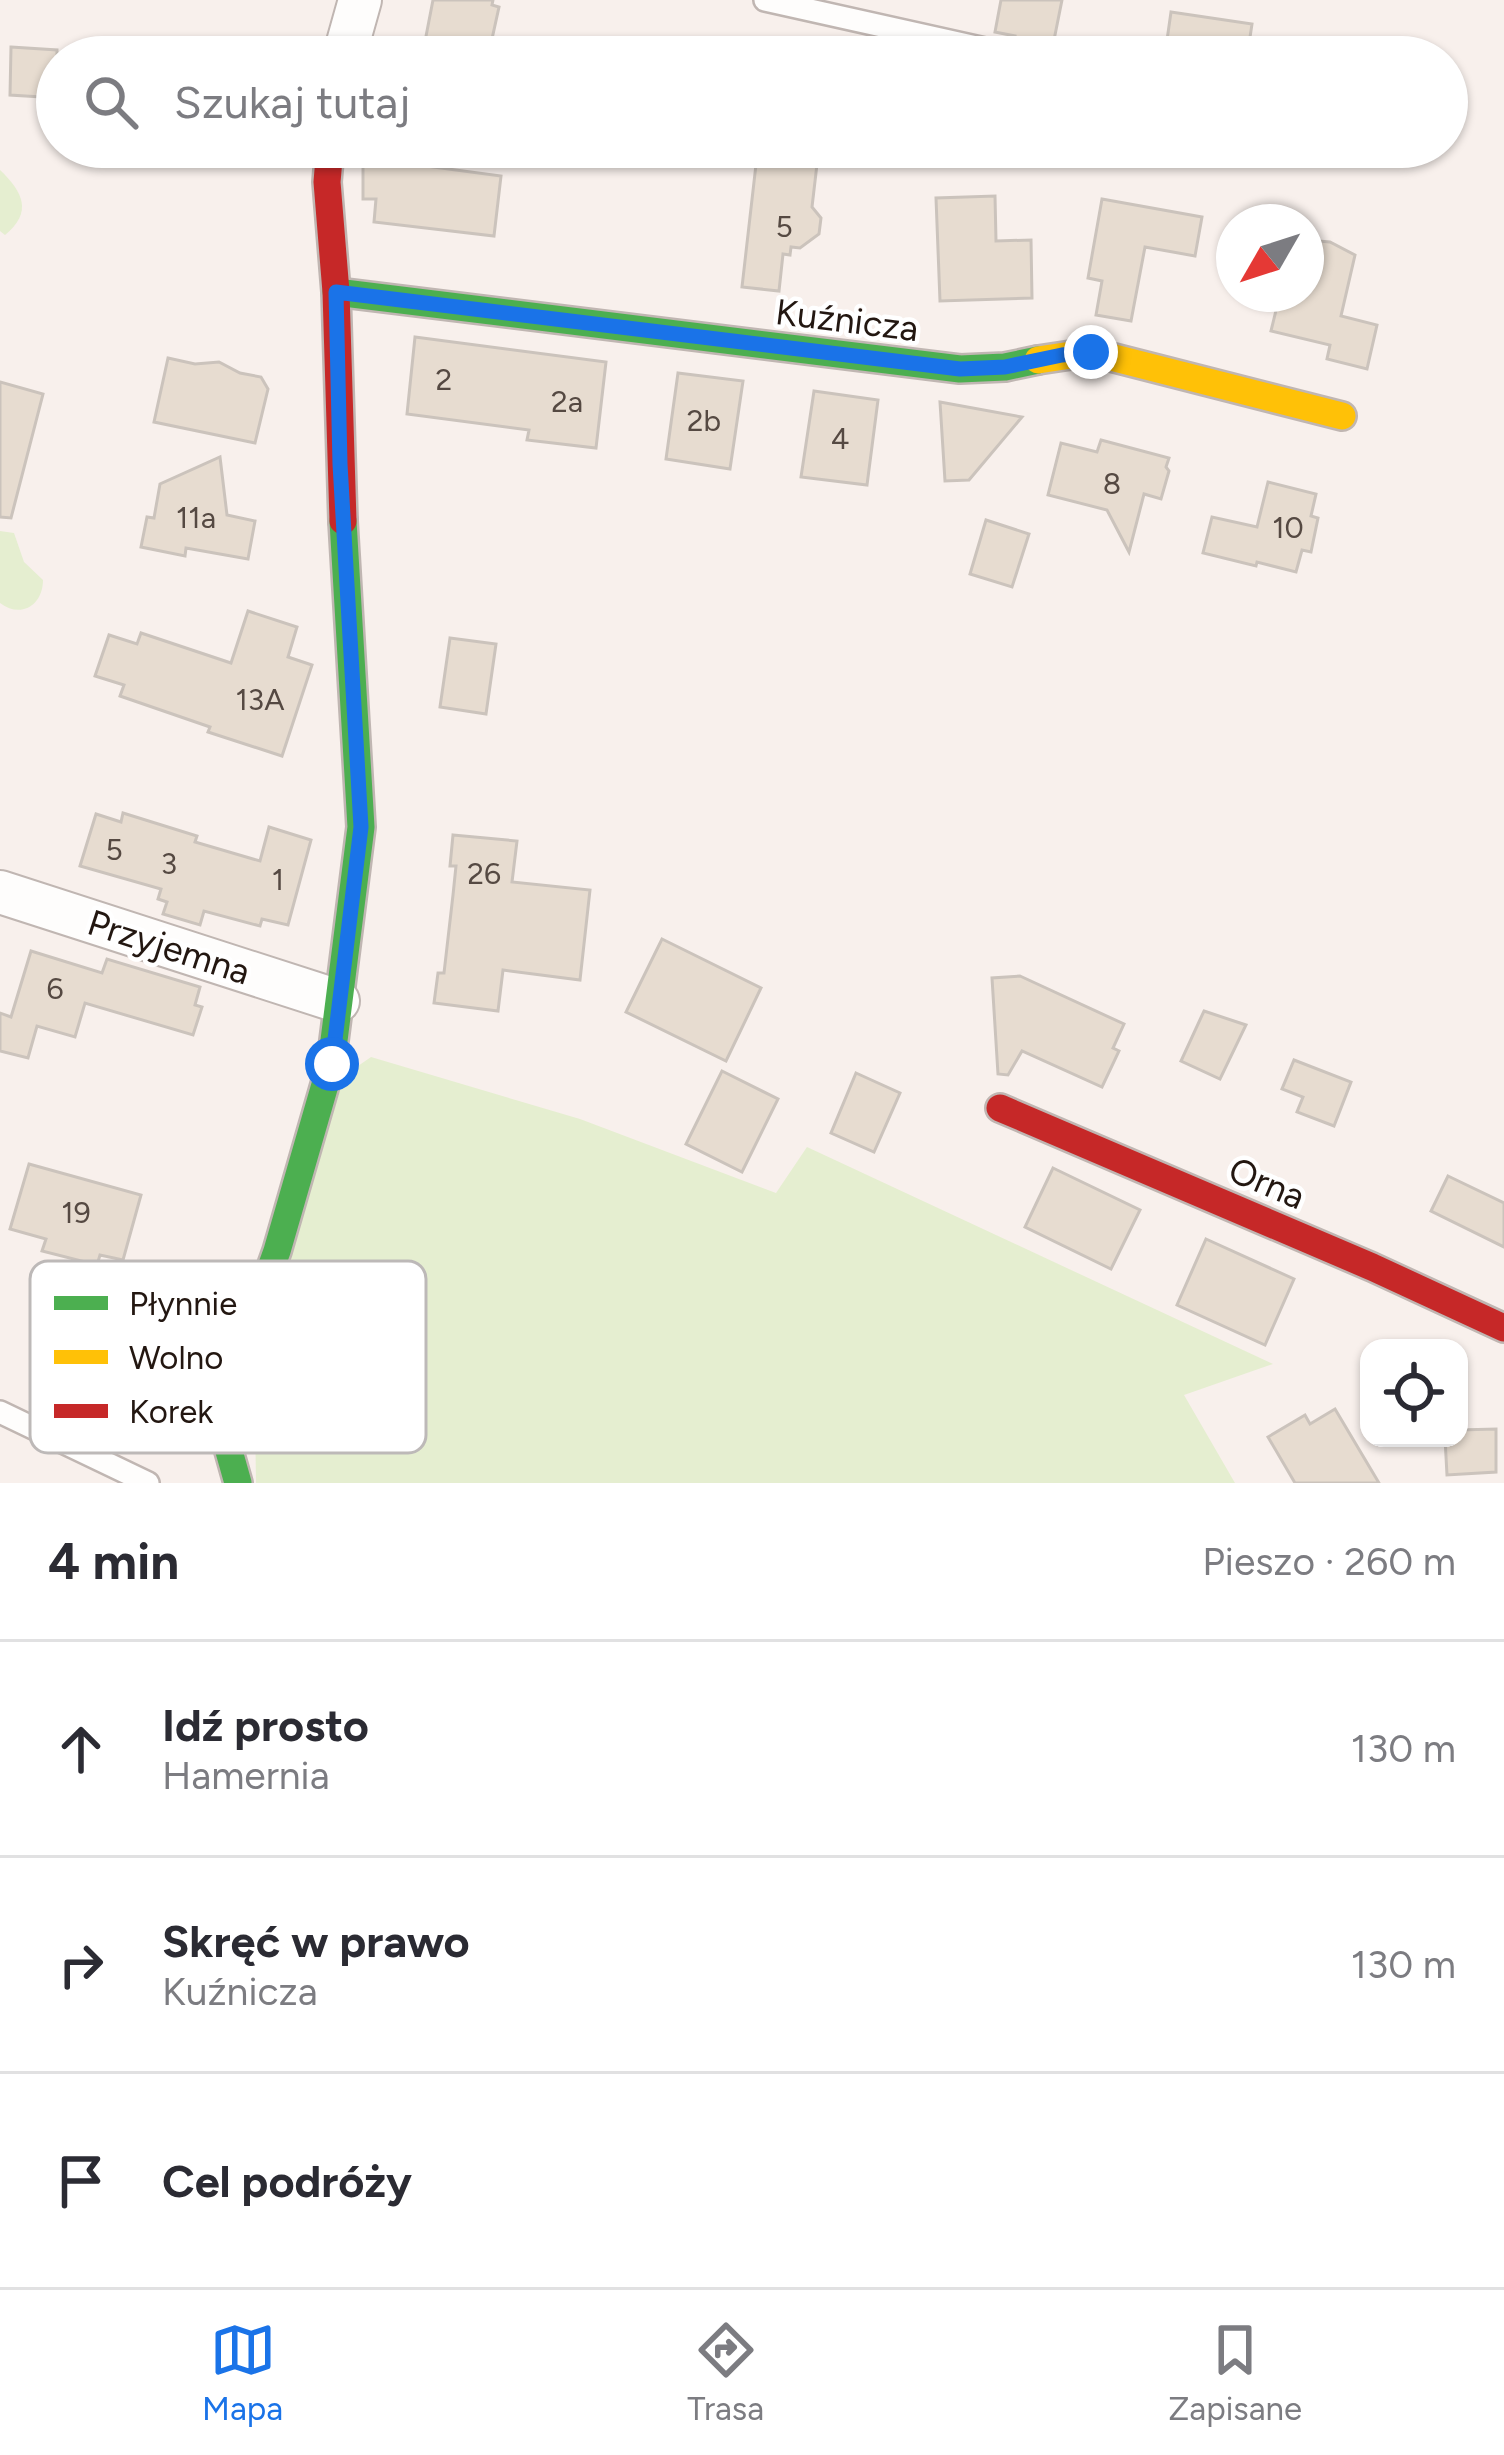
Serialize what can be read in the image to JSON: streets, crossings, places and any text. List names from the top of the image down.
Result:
{
  "streets": {
    "street": ["Kuźnicza", "Przyjemna", "Orna"]
  },
  "house_numbers": [
    "5",
    "2",
    "2a",
    "2b",
    "4",
    "8",
    "11a",
    "10",
    "13A",
    "5",
    "3",
    "26",
    "1",
    "6",
    "19"
  ],
  "legend": ["Płynnie", "Wolno", "Korek"],
  "north": "bottom left",
  "page": {
    "search": "Szukaj tutaj",
    "heading": ["4 min", "Pieszo · 260 m"],
    "list": [
      ["Idź prosto", "Hamernia", "130 m"],
      ["Skręć w prawo", "Kuźnicza", "130 m"],
      "Cel podróży"
    ],
    "nav": ["Mapa", "Trasa", "Zapisane"]
  }
}
